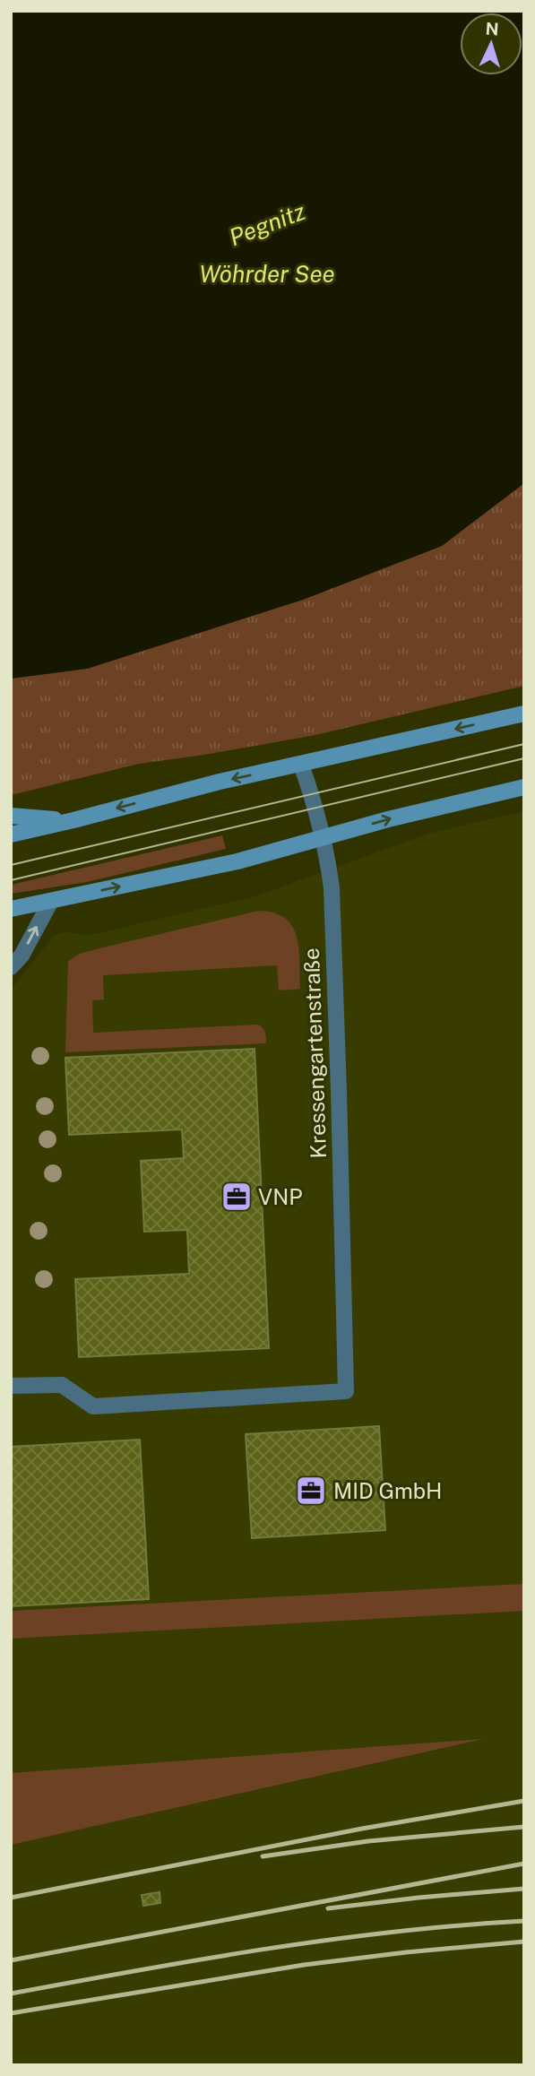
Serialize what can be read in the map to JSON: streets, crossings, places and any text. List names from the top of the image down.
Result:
{
  "streets": {
    "street": ["Kressengartenstraße"]
  },
  "water": ["Pegnitz", "Wöhrder See"],
  "places": {
    "office": ["VNP", "MID GmbH"]
  },
  "north": "top"
}
